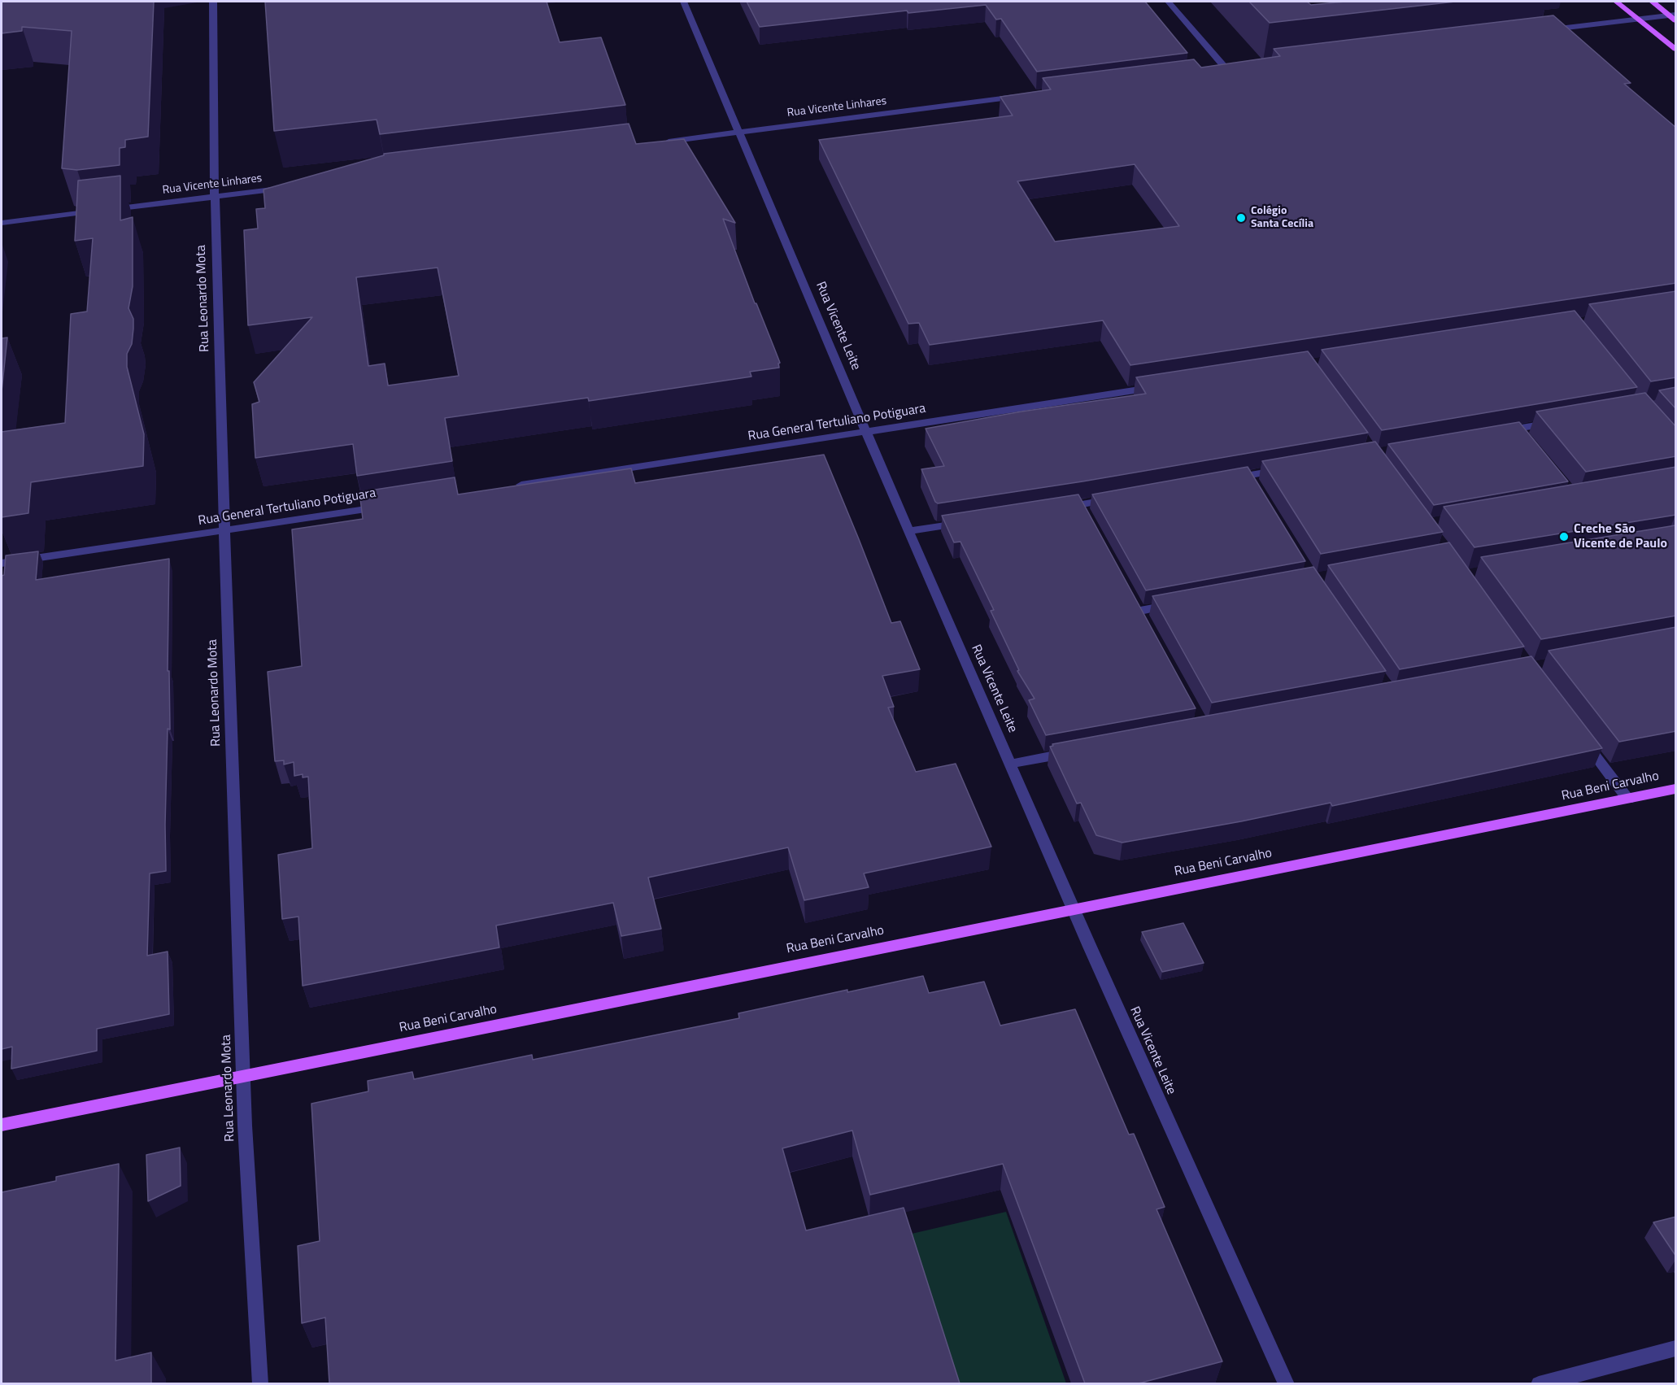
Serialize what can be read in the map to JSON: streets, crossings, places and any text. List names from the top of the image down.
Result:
{
  "streets": {
    "main road": ["Rua Beni Carvalho"],
    "street": [
      "Rua Vicente Linhares",
      "Rua Leonardo Mota",
      "Rua Vicente Leite",
      "Rua General Tertuliano Potiguara"
    ]
  },
  "crossings": [
    ["Rua Vicente Linhares", "Rua Leonardo Mota"],
    ["Rua Vicente Linhares", "Rua Vicente Leite"],
    ["Rua Leonardo Mota", "Rua General Tertuliano Potiguara"],
    ["Rua Leonardo Mota", "Rua Beni Carvalho"],
    ["Rua Vicente Leite", "Rua General Tertuliano Potiguara"],
    ["Rua Vicente Leite", "Rua Beni Carvalho"]
  ],
  "places": ["Colégio Santa Cecília", "Creche São Vicente de Paulo"]
}
